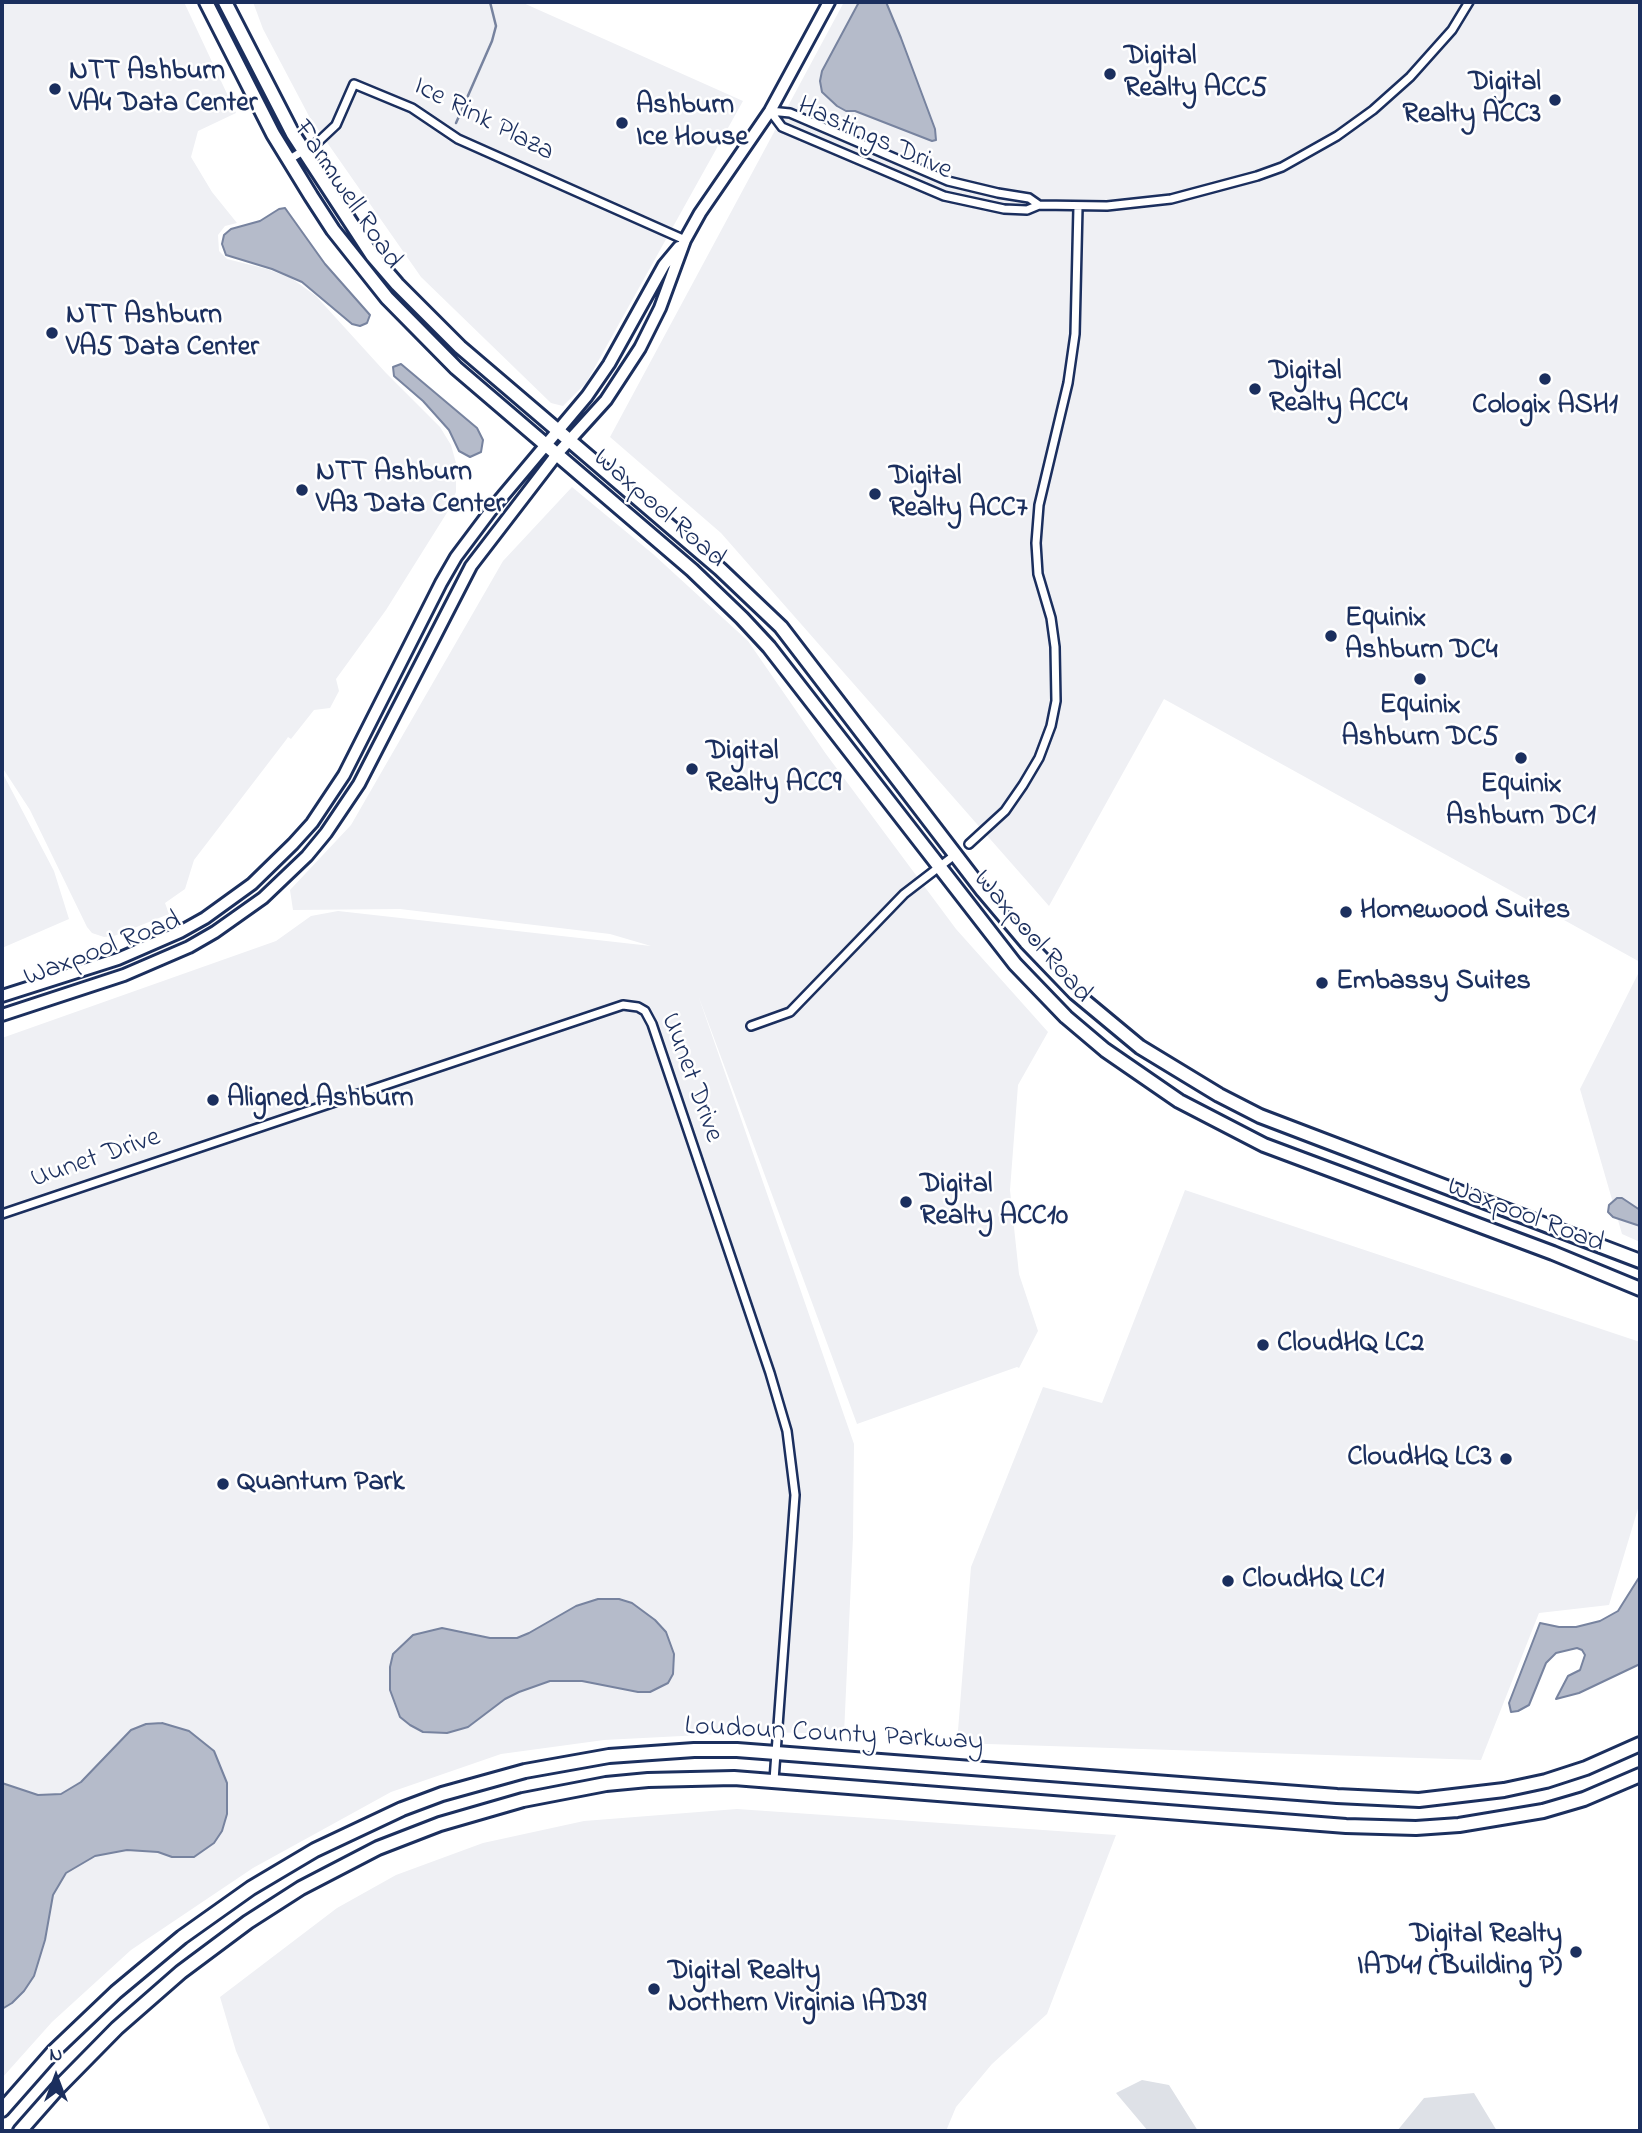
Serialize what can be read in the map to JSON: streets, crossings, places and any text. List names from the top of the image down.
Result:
{
  "streets": {
    "main road": ["Farmwell Road", "Waxpool Road", "Loudoun County Parkway"],
    "street": ["Ice Rink Plaza", "Hastings Drive", "Uunet Drive"]
  },
  "crossings": [
    ["Ice Rink Plaza", "Farmwell Road"],
    ["Farmwell Road", "Waxpool Road"],
    ["Uunet Drive", "Loudoun County Parkway"]
  ],
  "places": [
    "Digital Realty ACC5",
    "NTT Ashburn VA4 Data Center",
    "Digital Realty ACC3",
    "Ashburn Ice House",
    "NTT Ashburn VA5 Data Center",
    "Cologix ASH1",
    "Digital Realty ACC4",
    "NTT Ashburn VA3 Data Center",
    "Digital Realty ACC7",
    "Equinix Ashburn DC4",
    "Equinix Ashburn DC5",
    "Equinix Ashburn DC1",
    "Digital Realty ACC9",
    "Homewood Suites",
    "Embassy Suites",
    "Aligned Ashburn",
    "Digital Realty ACC10",
    "CloudHQ LC2",
    "CloudHQ LC3",
    "Quantum Park",
    "CloudHQ LC1",
    "Digital Realty IAD41 (Building P)",
    "Digital Realty Northern Virginia IAD39"
  ],
  "north": "top"
}
